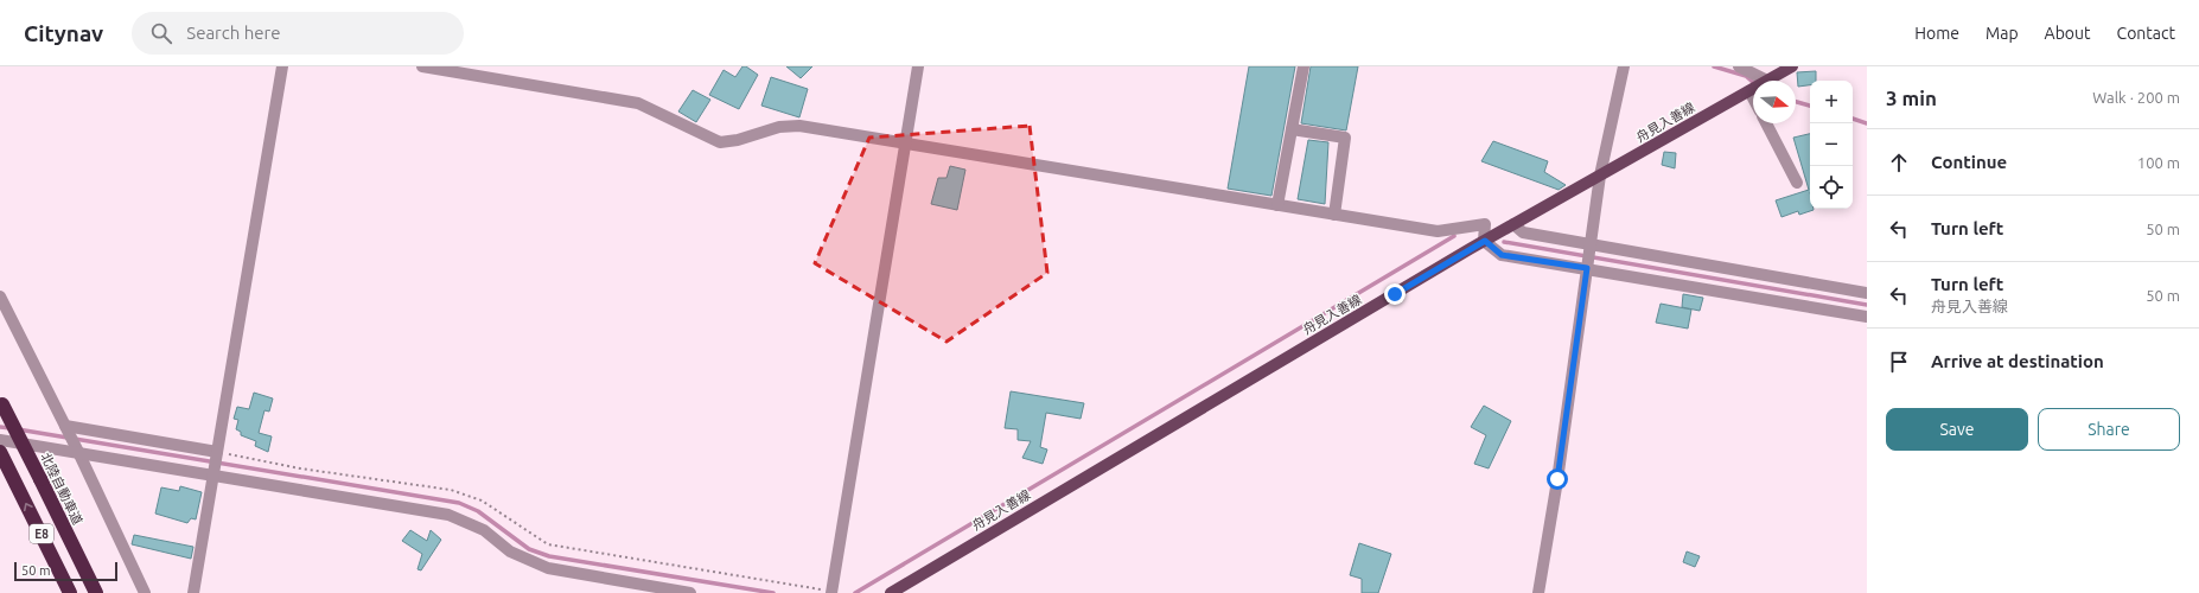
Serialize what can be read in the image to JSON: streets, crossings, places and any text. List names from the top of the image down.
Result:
{
  "streets": {
    "highway": ["北陸自動車道", "E8"],
    "main road": ["舟見入善線"]
  },
  "scale_bar": "50 m",
  "north": "right",
  "page": {
    "header": "Citynav",
    "search": "Search here",
    "nav": [
      "Home",
      "Map",
      "About",
      "Contact"
    ],
    "heading": ["3 min", "Walk · 200 m"],
    "map_buttons": ["+", "−"],
    "list": [
      ["Continue", "100 m"],
      ["Turn left", "50 m"],
      ["Turn left", "舟見入善線", "50 m"],
      "Arrive at destination"
    ],
    "buttons": ["Save", "Share"],
    "scale": "50 m"
  }
}
